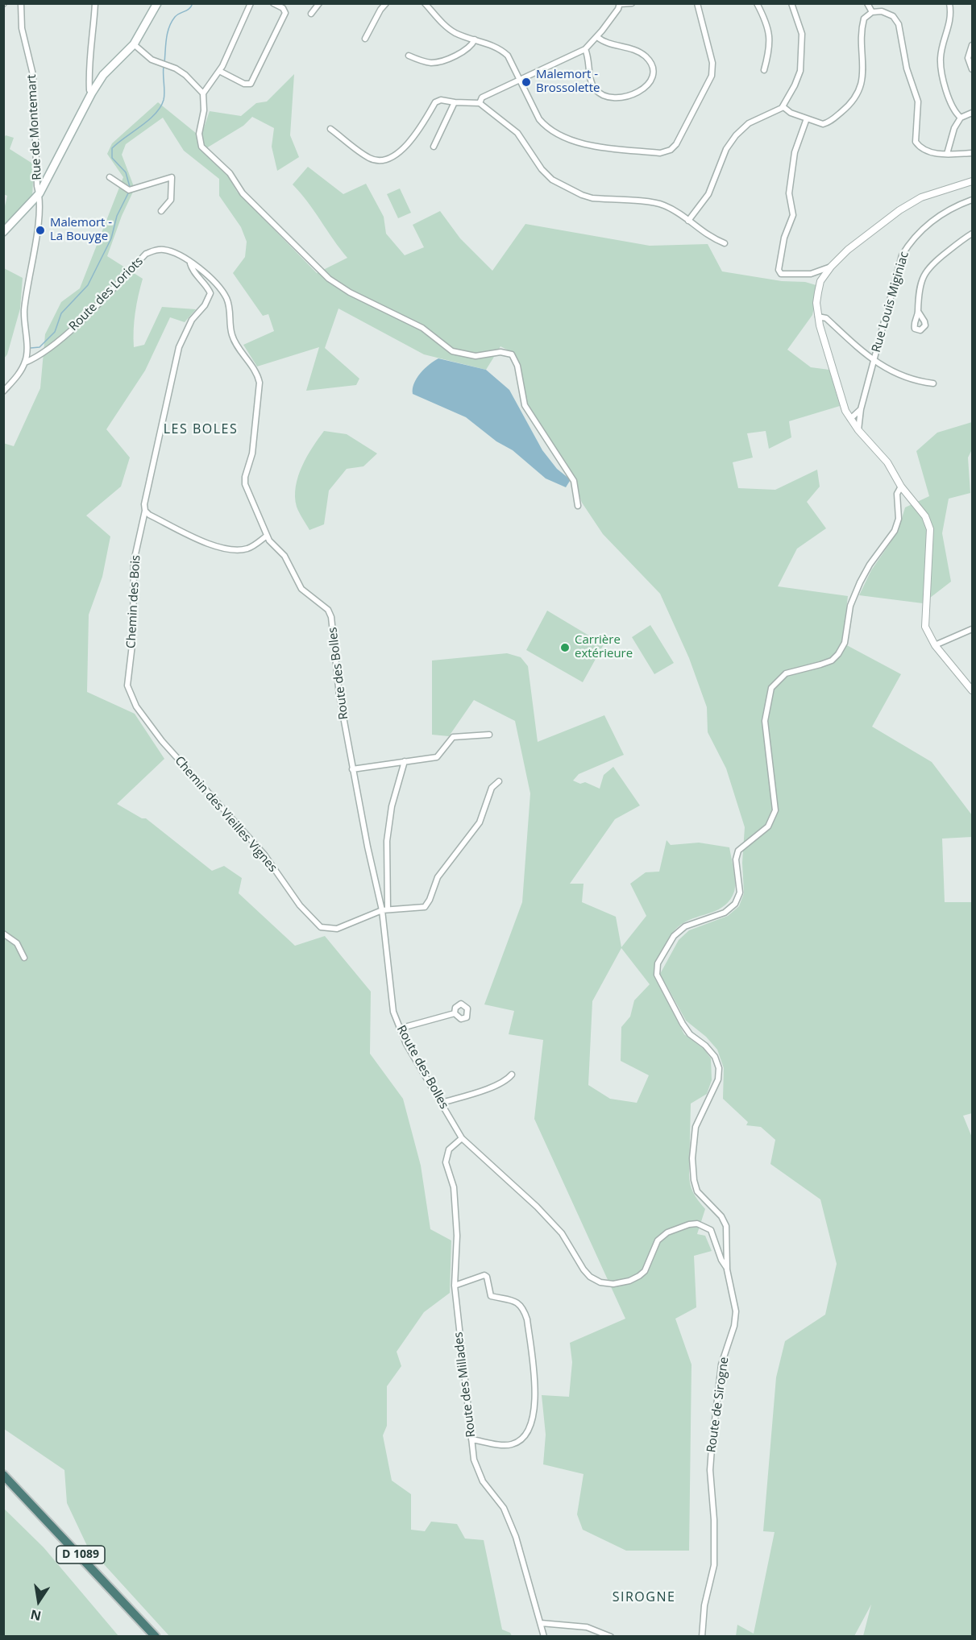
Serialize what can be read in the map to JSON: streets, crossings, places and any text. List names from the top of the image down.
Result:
{
  "streets": {
    "highway": ["D 1089"],
    "street": [
      "Rue de Montemart",
      "Route des Loriots",
      "Rue Louis Miginiac",
      "Chemin des Bois",
      "Route des Bolles",
      "Chemin des Vieilles Vignes",
      "Route des Millades",
      "Route de Sirogne"
    ]
  },
  "crossings": [
    ["Rue de Montemart", "Route des Loriots"],
    ["Route des Loriots", "Chemin des Bois"],
    ["Route des Loriots", "Route des Bolles"],
    ["Chemin des Bois", "Chemin des Vieilles Vignes"],
    ["Route des Bolles", "Chemin des Vieilles Vignes"],
    ["Route des Bolles", "Route des Millades"],
    ["Route des Bolles", "Route de Sirogne"]
  ],
  "districts": ["LES BOLES", "SIROGNE"],
  "places": ["Malemort - Brossolette", "Malemort - La Bouyge", "Carrière extérieure"],
  "north": "bottom"
}
